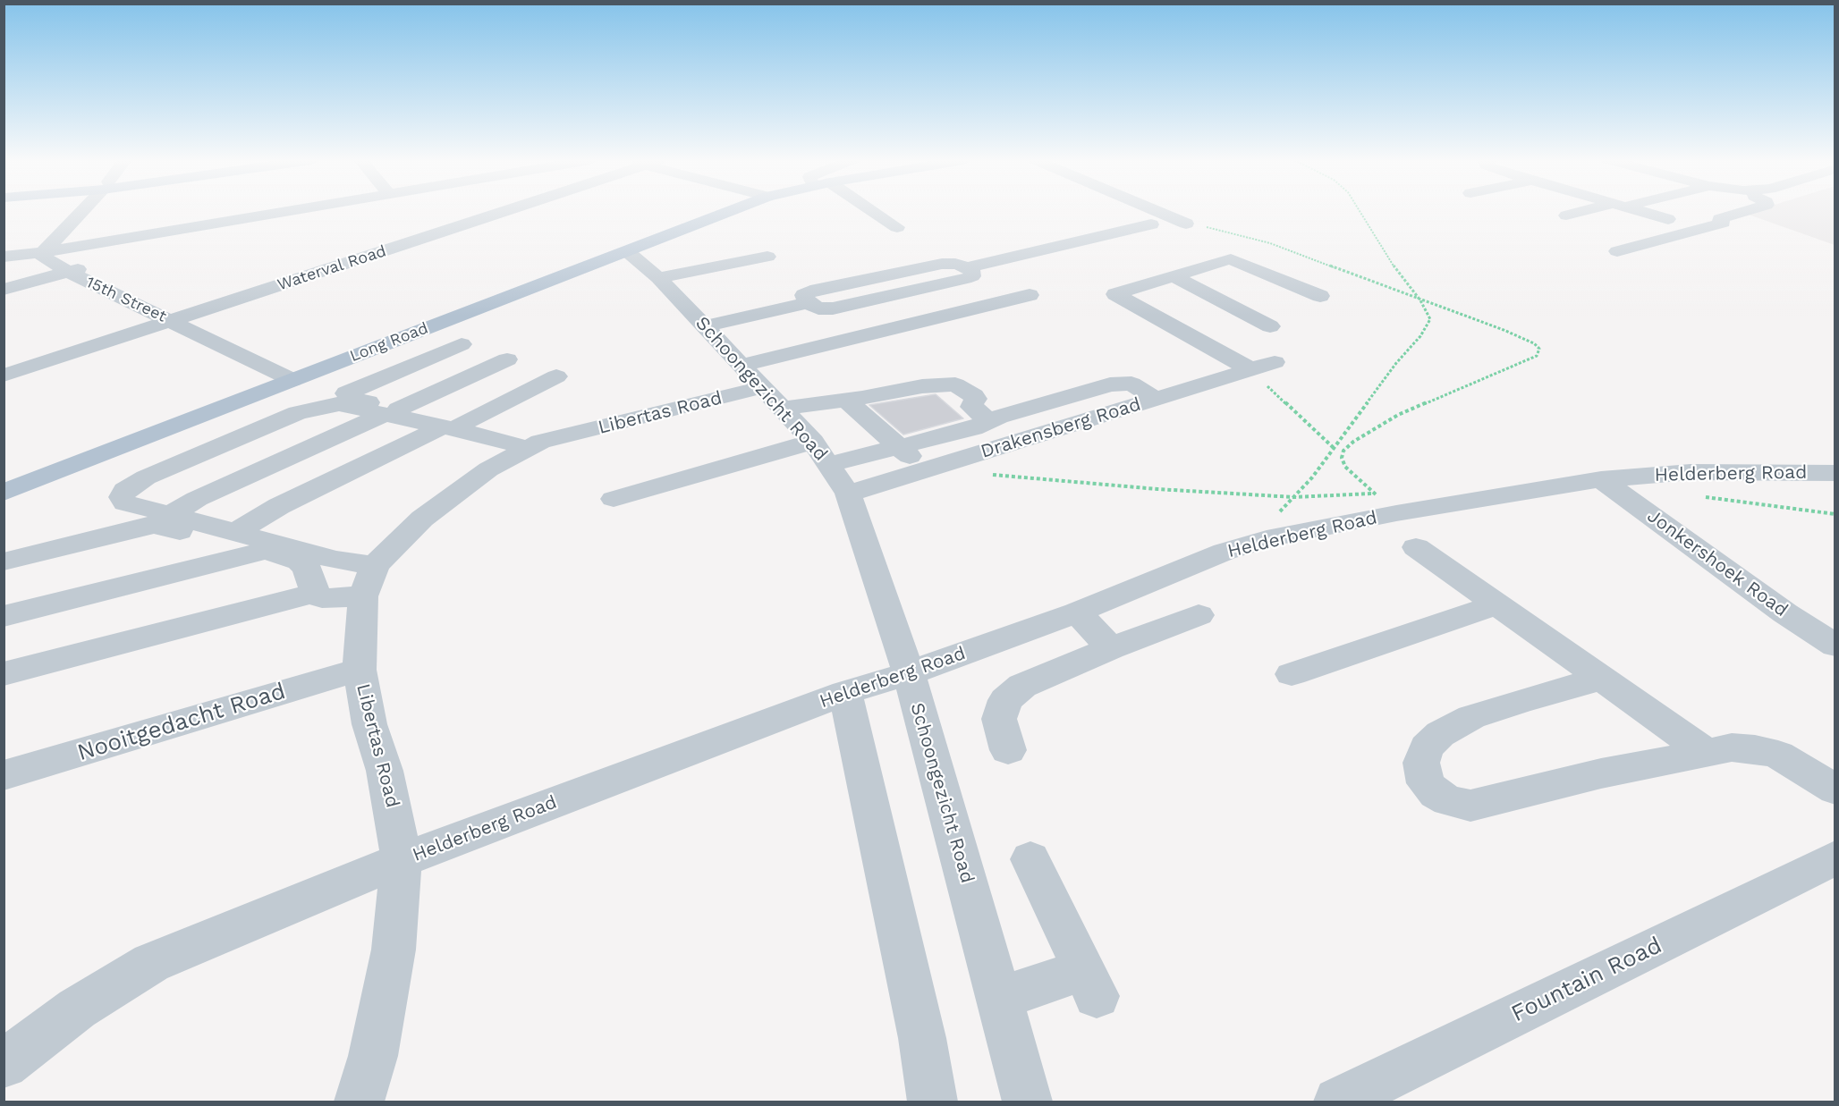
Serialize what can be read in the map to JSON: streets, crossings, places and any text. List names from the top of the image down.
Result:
{
  "streets": {
    "main road": ["Long Road"],
    "street": [
      "Waterval Road",
      "15th Street",
      "Schoongezicht Road",
      "Libertas Road",
      "Drakensberg Road",
      "Helderberg Road",
      "Jonkershoek Road",
      "Nooitgedacht Road",
      "Fountain Road"
    ]
  },
  "crossings": [
    ["Waterval Road", "15th Street"],
    ["15th Street", "Long Road"],
    ["Long Road", "Schoongezicht Road"],
    ["Schoongezicht Road", "Libertas Road"],
    ["Schoongezicht Road", "Drakensberg Road"],
    ["Schoongezicht Road", "Helderberg Road"],
    ["Libertas Road", "Helderberg Road"],
    ["Libertas Road", "Nooitgedacht Road"],
    ["Helderberg Road", "Jonkershoek Road"]
  ]
}
